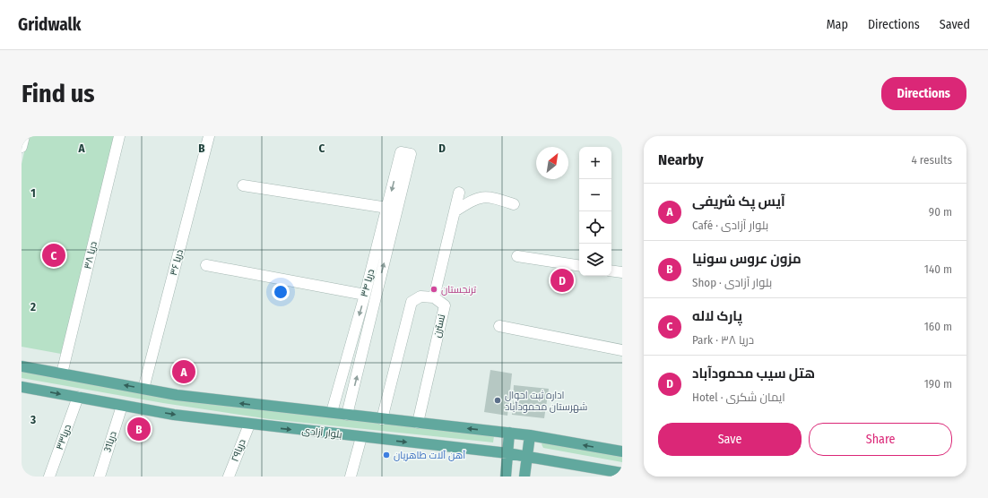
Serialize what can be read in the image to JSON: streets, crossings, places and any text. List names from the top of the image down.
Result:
{
  "streets": {
    "main road": ["بلوار آزادی"],
    "street": [
      "دریا ۳۸",
      "دریا ۳۶",
      "دریا ۳۴",
      "نسترن",
      "دریا۳۳",
      "دریا31",
      "دریا۲۹"
    ]
  },
  "crossings": [
    ["دریا ۳۸", "بلوار آزادی"],
    ["دریا ۳۶", "بلوار آزادی"],
    ["دریا ۳۴", "بلوار آزادی"],
    ["نسترن", "بلوار آزادی"],
    ["بلوار آزادی", "دریا۳۳"],
    ["بلوار آزادی", "دریا31"],
    ["بلوار آزادی", "دریا۲۹"]
  ],
  "places": ["ترنجستان", "اداره ثبت احوال شهرستان محمودآباد", "آهن آلات طاهریان"],
  "north": "top right",
  "page": {
    "header": "Gridwalk",
    "nav": ["Map", "Directions", "Saved"],
    "buttons": [
      "Directions",
      ["Save", "Share"]
    ],
    "title": "Find us",
    "heading": ["Nearby", "4 results"],
    "map_buttons": ["+", "−"],
    "list": [
      {
        "mark": "A",
        "name": "آیس پک شریفی",
        "note": "Café · بلوار آزادی",
        "value": "90 m"
      },
      {
        "mark": "B",
        "name": "مزون عروس سونیا",
        "note": "Shop · بلوار آزادی",
        "value": "140 m"
      },
      {
        "mark": "C",
        "name": "پارک لاله",
        "note": "Park · دریا ۳۸",
        "value": "160 m"
      },
      {
        "mark": "D",
        "name": "هتل سیب محمودآباد",
        "note": "Hotel · ایمان شکری",
        "value": "190 m"
      }
    ],
    "pins": [
      "C",
      "D",
      "A",
      "B"
    ]
  },
  "grid": {
    "columns": [
      "A",
      "B",
      "C",
      "D"
    ],
    "rows": ["1", "2", "3"]
  }
}
